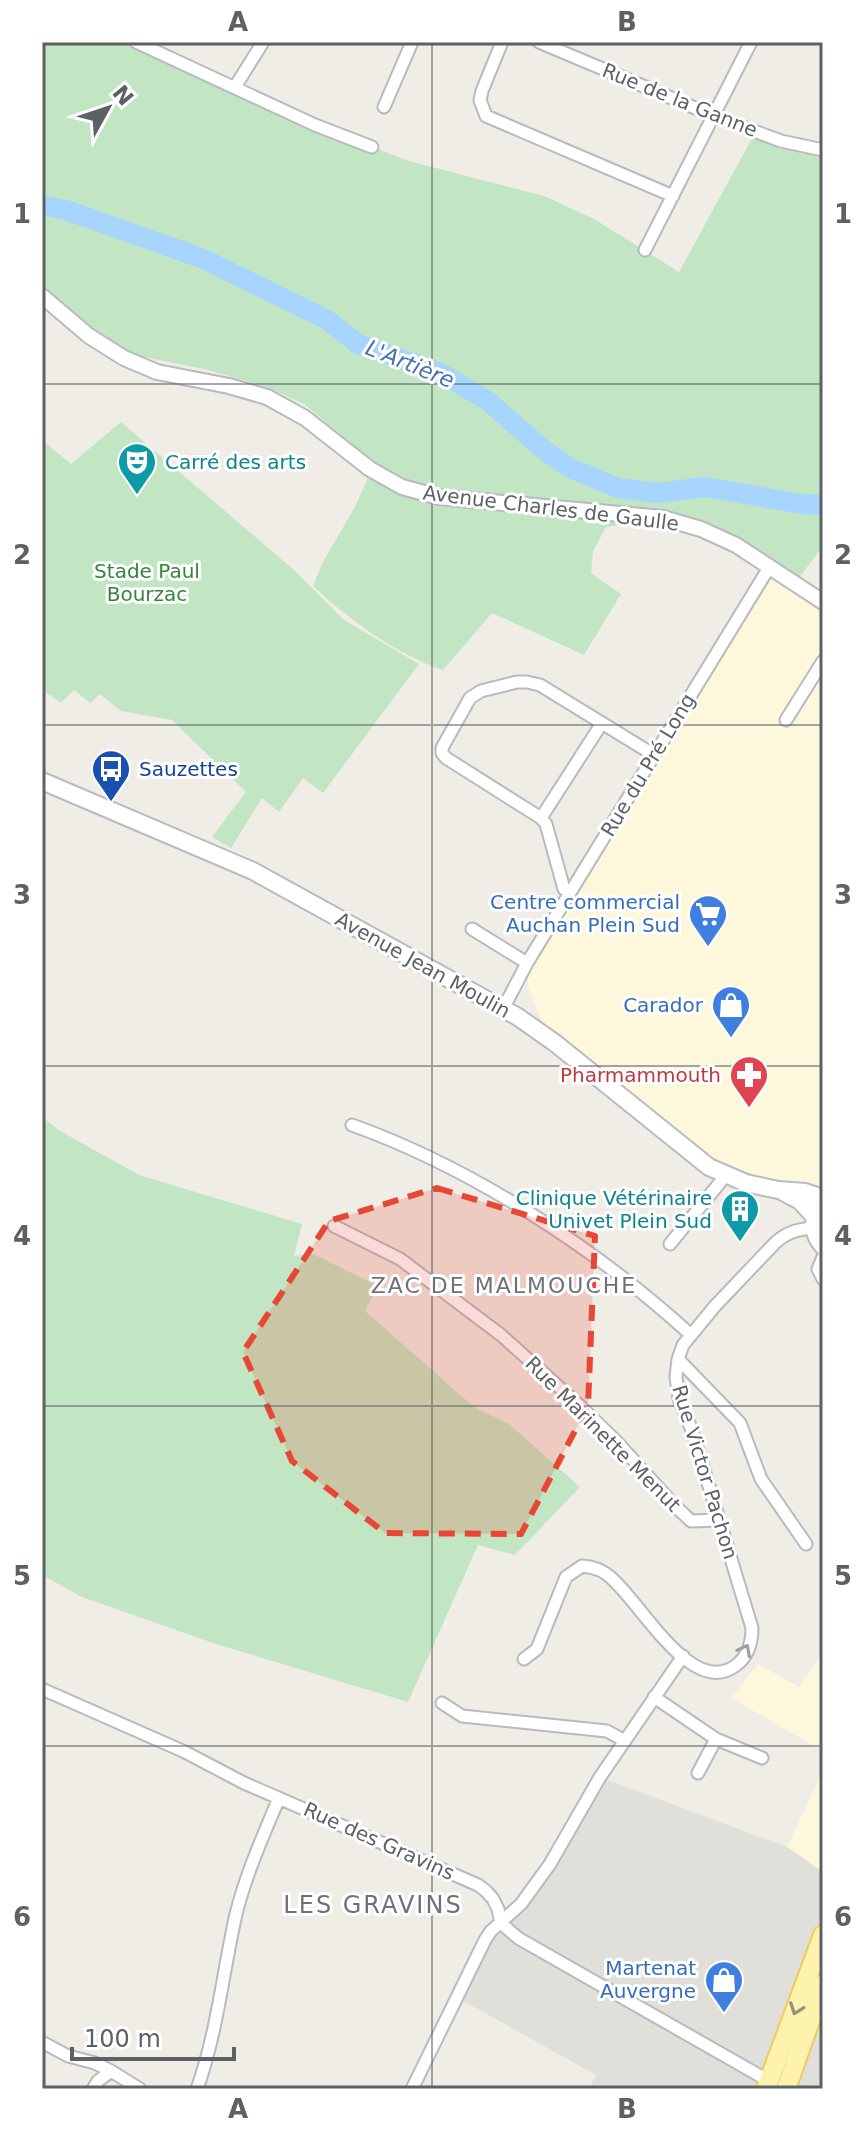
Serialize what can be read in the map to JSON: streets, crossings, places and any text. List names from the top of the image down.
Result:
{
  "streets": {
    "main road": ["Avenue Jean Moulin"],
    "street": [
      "Rue de la Ganne",
      "Avenue Charles de Gaulle",
      "Rue du Pré Long",
      "Rue Marinette Menut",
      "Rue Victor Pachon",
      "Rue des Gravins"
    ]
  },
  "crossings": [
    ["Avenue Charles de Gaulle", "Rue du Pré Long"],
    ["Rue du Pré Long", "Avenue Jean Moulin"],
    ["Avenue Jean Moulin", "Rue Victor Pachon"],
    ["Rue Marinette Menut", "Rue Victor Pachon"]
  ],
  "districts": ["ZAC DE MALMOUCHE", "LES GRAVINS"],
  "water": ["L'Artière"],
  "parks": ["Stade Paul Bourzac"],
  "places": {
    "theatre": ["Carré des arts"],
    "bus stop": ["Sauzettes"],
    "supermarket": ["Centre commercial Auchan Plein Sud"],
    "shop": ["Carador", "Martenat Auvergne"],
    "pharmacy": ["Pharmammouth"],
    "building": ["Clinique Vétérinaire Univet Plein Sud"]
  },
  "scale_bar": "100 m",
  "north": "top right",
  "grid": {
    "columns": ["A", "B"],
    "rows": [
      "1",
      "2",
      "3",
      "4",
      "5",
      "6"
    ]
  }
}
